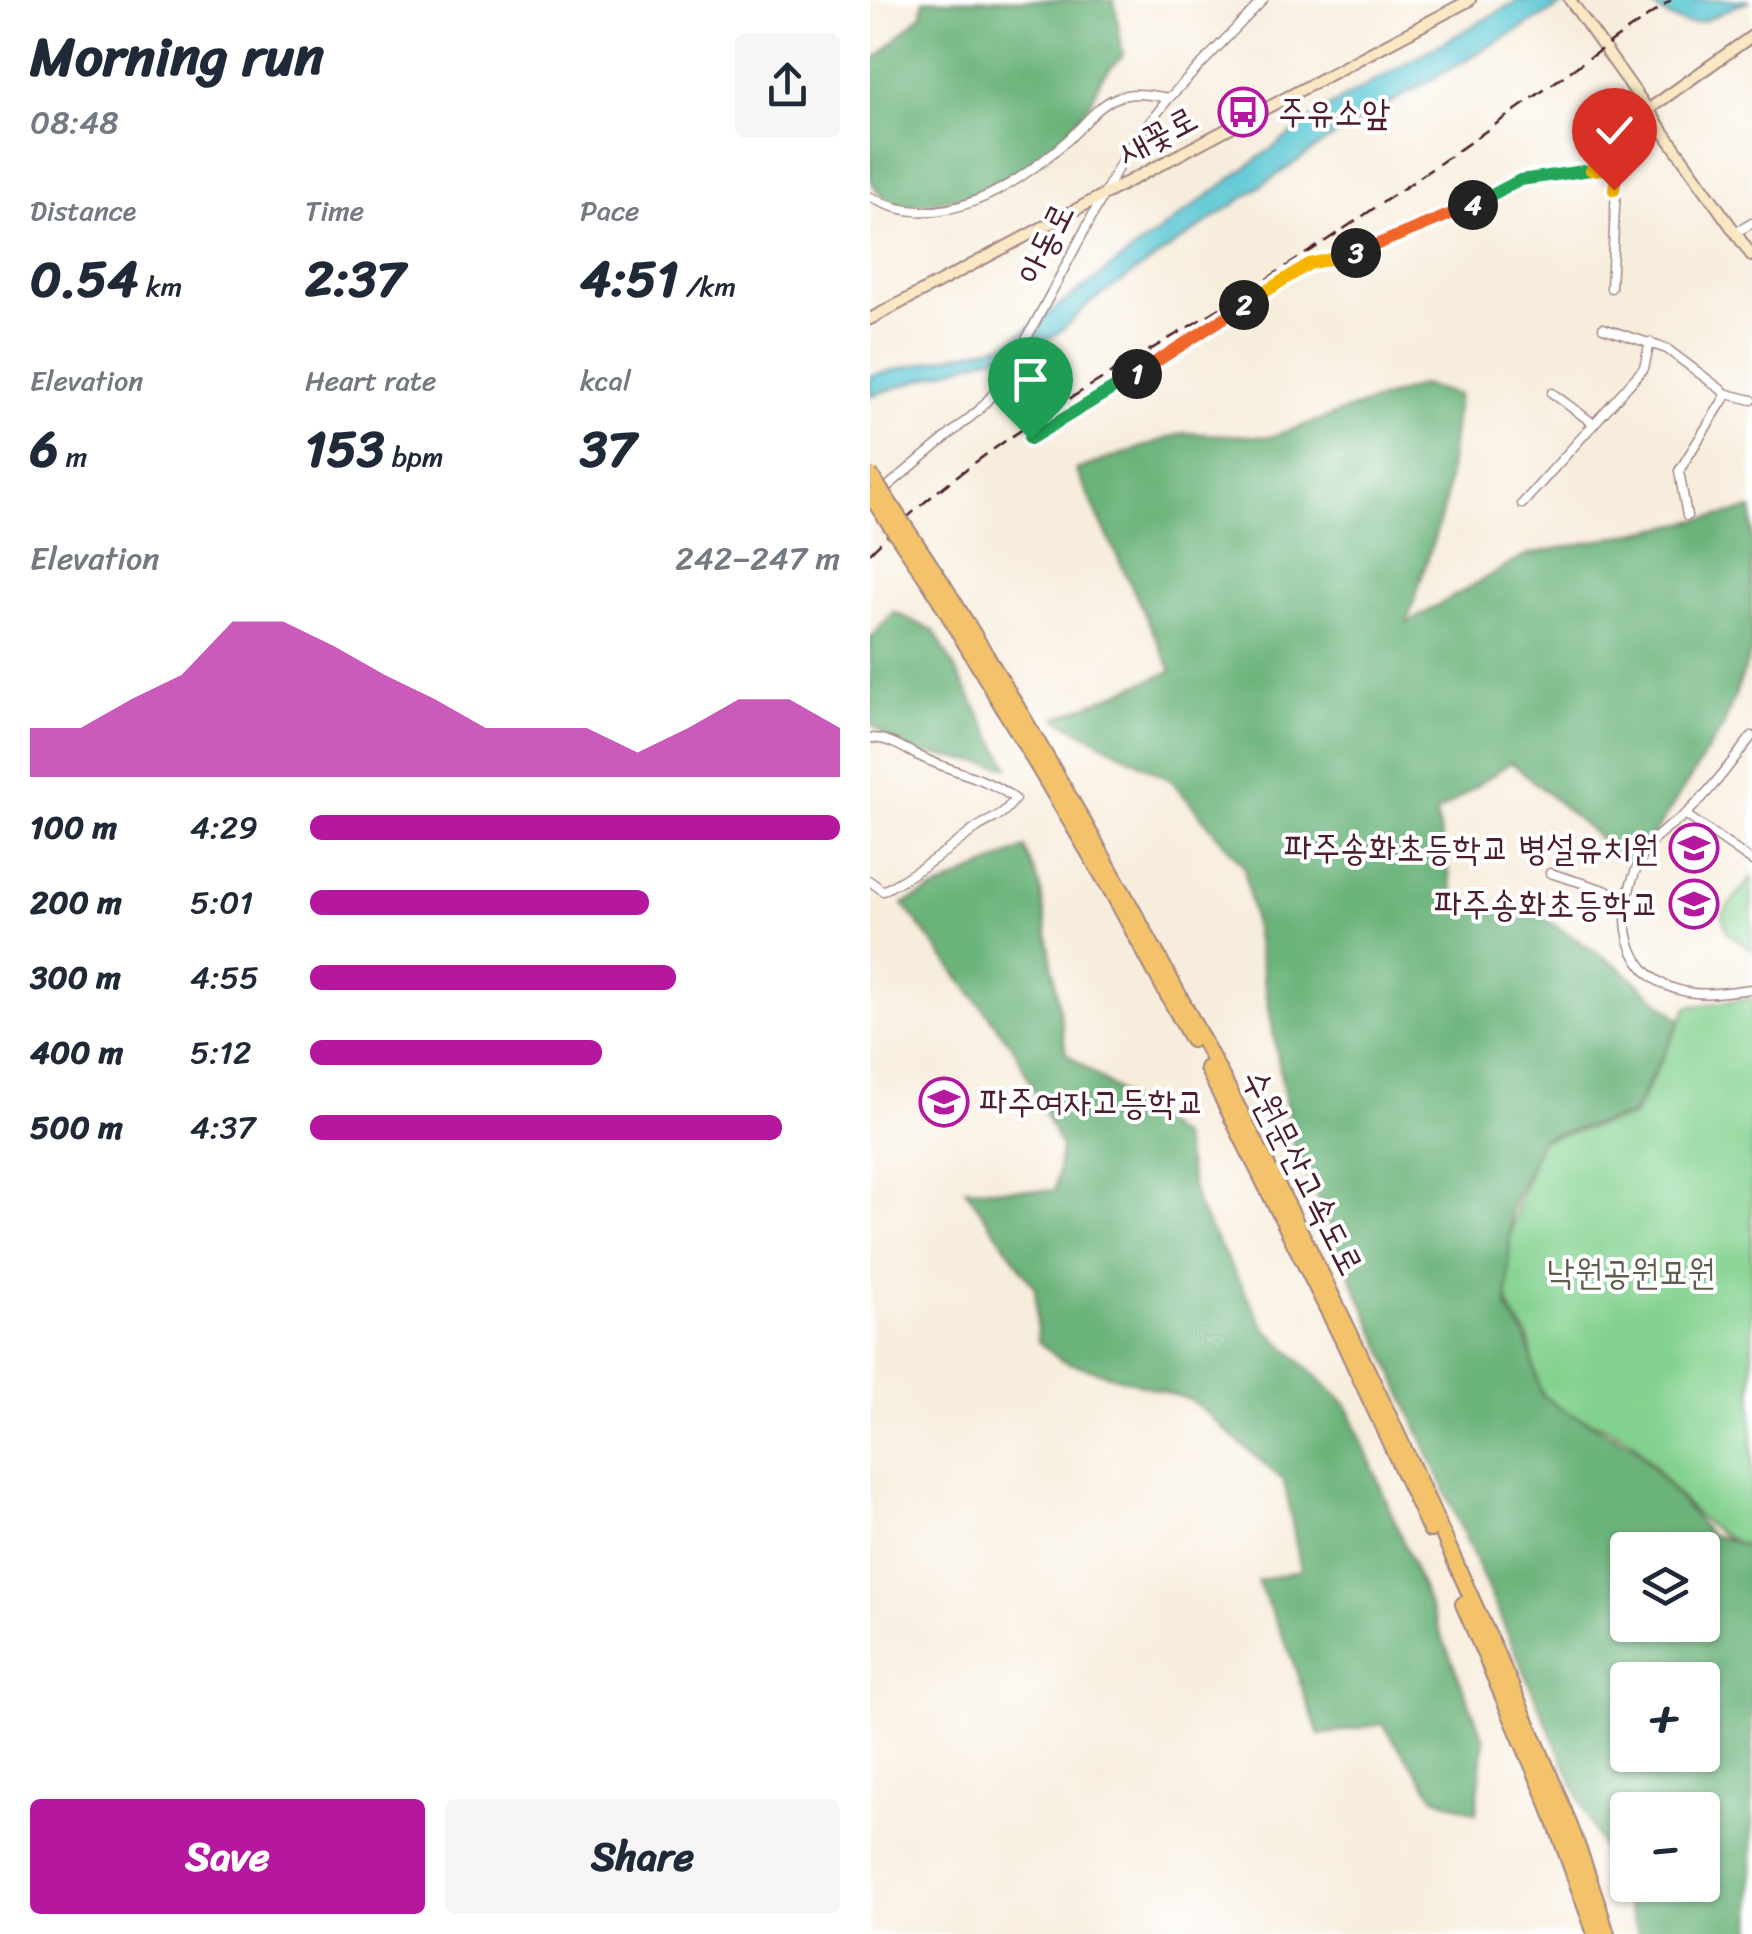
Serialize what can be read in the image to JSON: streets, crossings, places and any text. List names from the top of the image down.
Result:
{
  "streets": {
    "highway": ["수원문산고속도로"],
    "street": ["새꽃로", "아동로"]
  },
  "crossings": [
    ["새꽃로", "아동로"],
    ["아동로", "수원문산고속도로"]
  ],
  "parks": ["낙원공원묘원"],
  "places": {
    "bus stop": ["주유소앞"],
    "school or university": ["파주송화초등학교 병설유치원", "파주송화초등학교", "파주여자고등학교"]
  },
  "page": {
    "heading": ["Morning run", "08:48"],
    "stats": [
      ["Distance", "0.54 km"],
      ["Time", "2:37"],
      ["Pace", "4:51 /km"],
      ["Elevation", "6 m"],
      ["Heart rate", "153 bpm"],
      ["kcal", "37"]
    ],
    "pins": [
      "4",
      "3",
      "2",
      "1"
    ],
    "chart": ["Elevation", "242–247 m"],
    "list": [
      {
        "name": "100 m",
        "note": "4:29"
      },
      {
        "name": "200 m",
        "note": "5:01"
      },
      {
        "name": "300 m",
        "note": "4:55"
      },
      {
        "name": "400 m",
        "note": "5:12"
      },
      {
        "name": "500 m",
        "note": "4:37"
      }
    ],
    "map_buttons": ["+", "−"],
    "buttons": ["Save", "Share"]
  }
}
